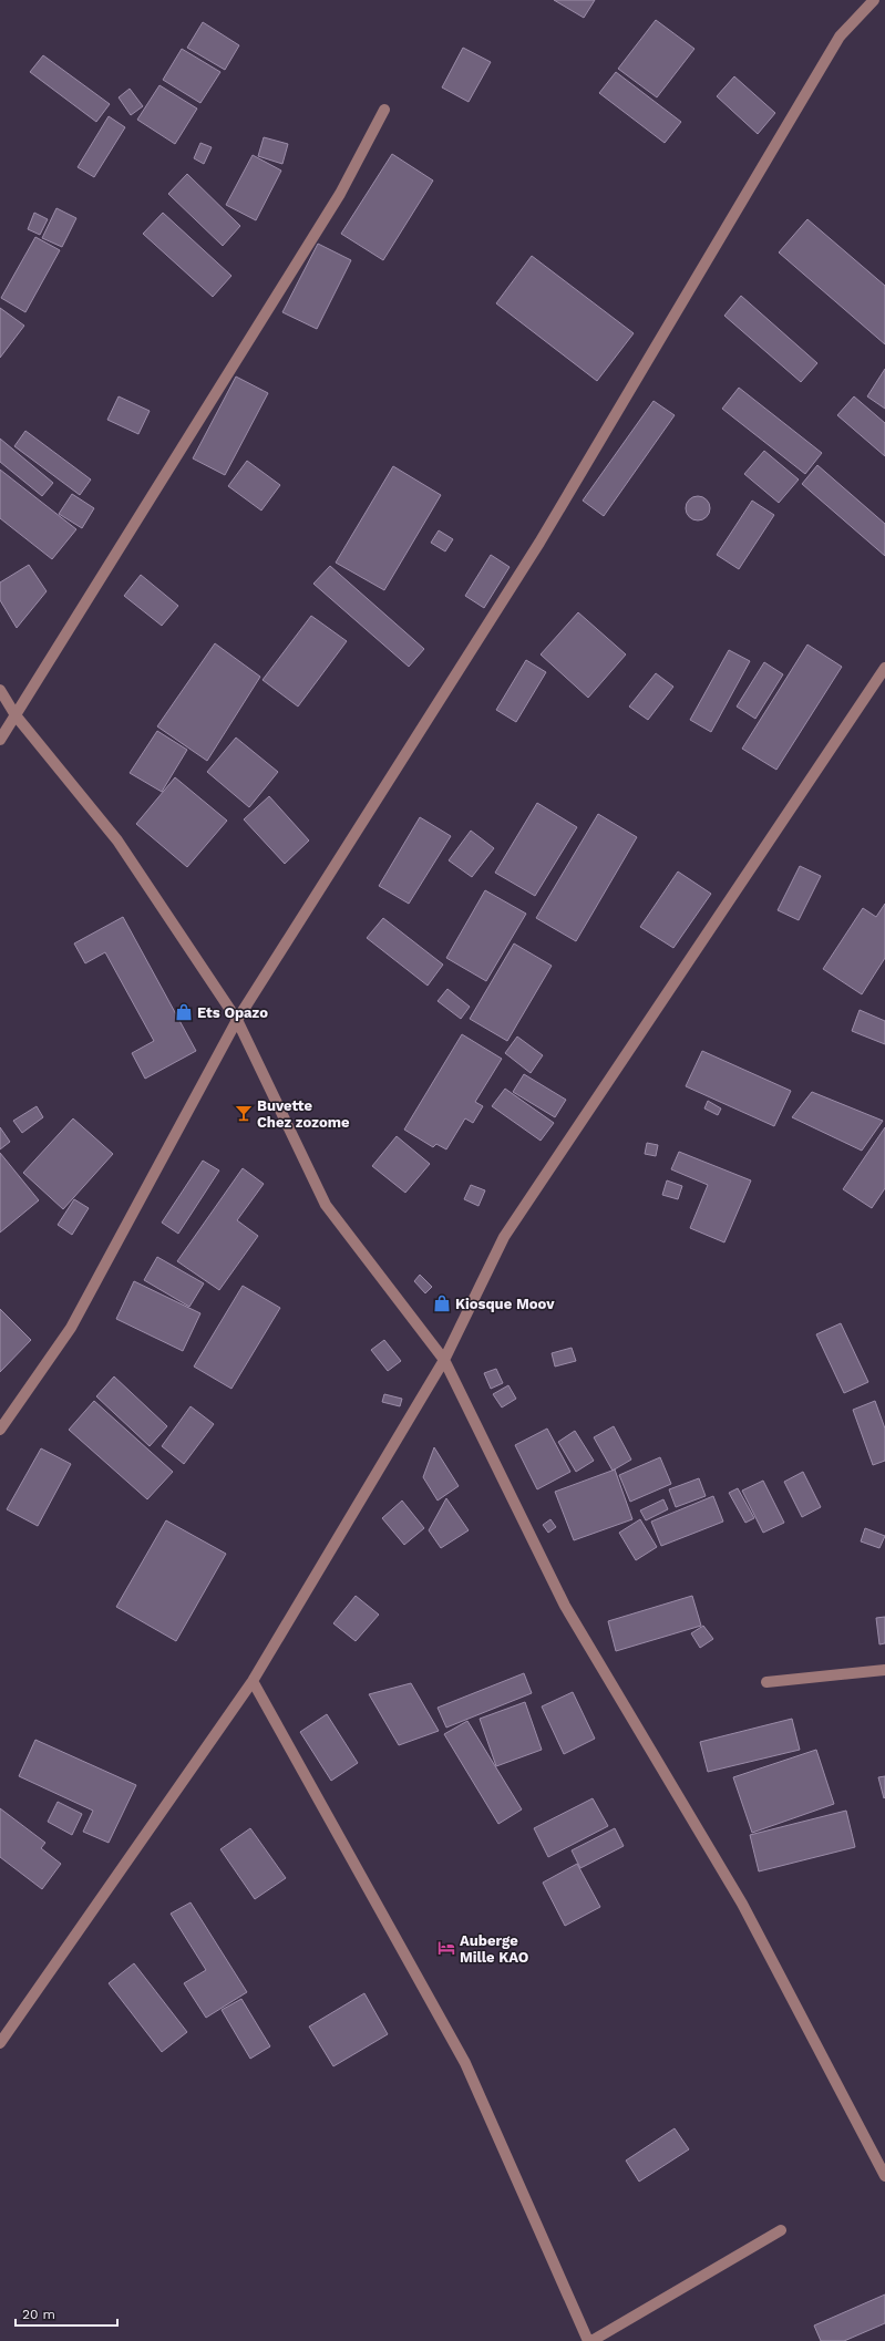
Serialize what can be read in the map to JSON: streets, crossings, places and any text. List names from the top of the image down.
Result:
{
  "places": {
    "shop": ["Ets Opazo", "Kiosque Moov"],
    "bar": ["Buvette Chez zozome"],
    "hotel": ["Auberge Mille KAO"]
  },
  "scale_bar": "20 m"
}
